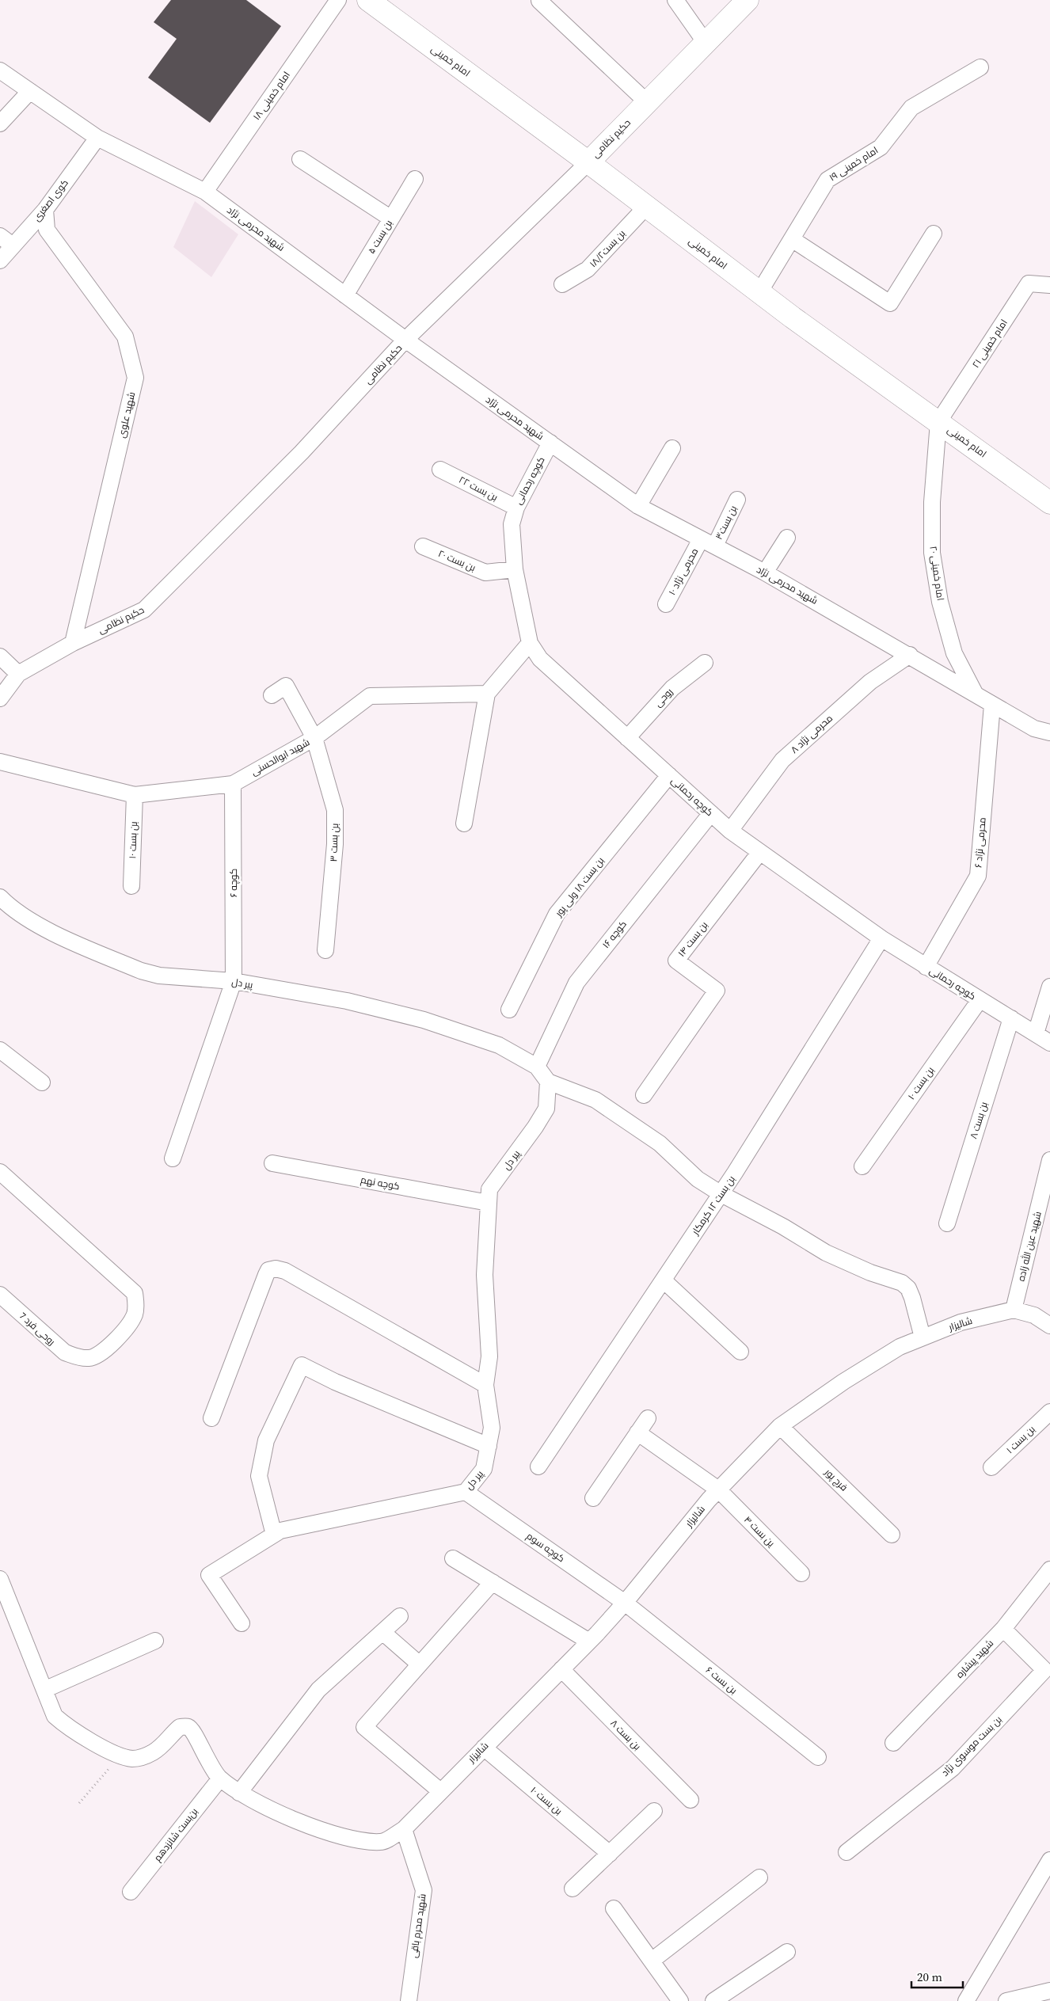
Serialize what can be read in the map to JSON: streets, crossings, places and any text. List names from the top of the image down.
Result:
{
  "streets": {
    "street": [
      "امام خمینی",
      "امام خمینی ۱۸",
      "حکیم نظامی",
      "امام خمینی ۱۹",
      "کوی اصغری",
      "شهید محرمی نژاد",
      "بن بست ۵",
      "بن بست۱۸/۲",
      "امام خمینی ۲۱",
      "شهید علوی",
      "کوچه رحمانی",
      "بن بست ۲۲",
      "بن بست۳",
      "بن بست ۲۰",
      "محرمی نژاد ۱۰",
      "امام خمینی ۲۰",
      "روحی",
      "محرمی نژاد ۸",
      "شهید ابوالحسنی",
      "بن بست ۱۰",
      "بن بست ۳",
      "محرمی نژاد ۶",
      "کوچه ۶",
      "بن بست ۱۸ ولی پور",
      "کوچه ۱۶",
      "بن بست ۱۴",
      "پیر دل",
      "بن بست ۸",
      "کوچه نهم",
      "بن بست ۱۲ کرمکار",
      "شهید عین الله زاده",
      "شالیزار",
      "روحی فرد 7",
      "بن بست ۱",
      "فرج پور",
      "ین بست ۴",
      "کوچه سوم",
      "شهید پیشاره",
      "بن بست ۶",
      "بن بست موسوی نژاد",
      "بن‌بست شانزدهم",
      "شهید محرم باقی"
    ]
  },
  "crossings": [
    ["امام خمینی", "حکیم نظامی"],
    ["امام خمینی", "امام خمینی ۱۹"],
    ["امام خمینی", "بن بست۱۸/۲"],
    ["امام خمینی", "امام خمینی ۲۱"],
    ["امام خمینی", "امام خمینی ۲۰"],
    ["امام خمینی ۱۸", "شهید محرمی نژاد"],
    ["حکیم نظامی", "شهید محرمی نژاد"],
    ["حکیم نظامی", "شهید علوی"],
    ["کوی اصغری", "شهید محرمی نژاد"],
    ["کوی اصغری", "شهید علوی"],
    ["شهید محرمی نژاد", "بن بست ۵"],
    ["شهید محرمی نژاد", "کوچه رحمانی"],
    ["شهید محرمی نژاد", "بن بست۳"],
    ["شهید محرمی نژاد", "محرمی نژاد ۱۰"],
    ["شهید محرمی نژاد", "امام خمینی ۲۰"],
    ["شهید محرمی نژاد", "محرمی نژاد ۸"],
    ["شهید محرمی نژاد", "محرمی نژاد ۶"],
    ["امام خمینی ۲۱", "امام خمینی ۲۰"],
    ["کوچه رحمانی", "بن بست ۲۲"],
    ["کوچه رحمانی", "بن بست ۲۰"],
    ["کوچه رحمانی", "روحی"],
    ["کوچه رحمانی", "محرمی نژاد ۸"],
    ["کوچه رحمانی", "بن بست ۱۰"],
    ["کوچه رحمانی", "محرمی نژاد ۶"],
    ["کوچه رحمانی", "بن بست ۱۸ ولی پور"],
    ["کوچه رحمانی", "کوچه ۱۶"],
    ["کوچه رحمانی", "بن بست ۱۴"],
    ["کوچه رحمانی", "بن بست ۸"],
    ["کوچه رحمانی", "بن بست ۱۲ کرمکار"],
    ["شهید ابوالحسنی", "بن بست ۱۰"],
    ["شهید ابوالحسنی", "بن بست ۳"],
    ["شهید ابوالحسنی", "کوچه ۶"],
    ["بن بست ۱۰", "شالیزار"],
    ["کوچه ۶", "پیر دل"],
    ["کوچه ۱۶", "پیر دل"],
    ["پیر دل", "کوچه نهم"],
    ["پیر دل", "کوچه سوم"],
    ["بن بست ۸", "شالیزار"],
    ["شهید عین الله زاده", "شالیزار"],
    ["شالیزار", "فرج پور"],
    ["شالیزار", "ین بست ۴"],
    ["شالیزار", "کوچه سوم"],
    ["شالیزار", "بن بست ۶"],
    ["شالیزار", "بن‌بست شانزدهم"],
    ["شالیزار", "شهید محرم باقی"],
    ["کوچه سوم", "بن بست ۶"],
    ["شهید پیشاره", "بن بست موسوی نژاد"]
  ],
  "scale_bar": "20 m"
}
